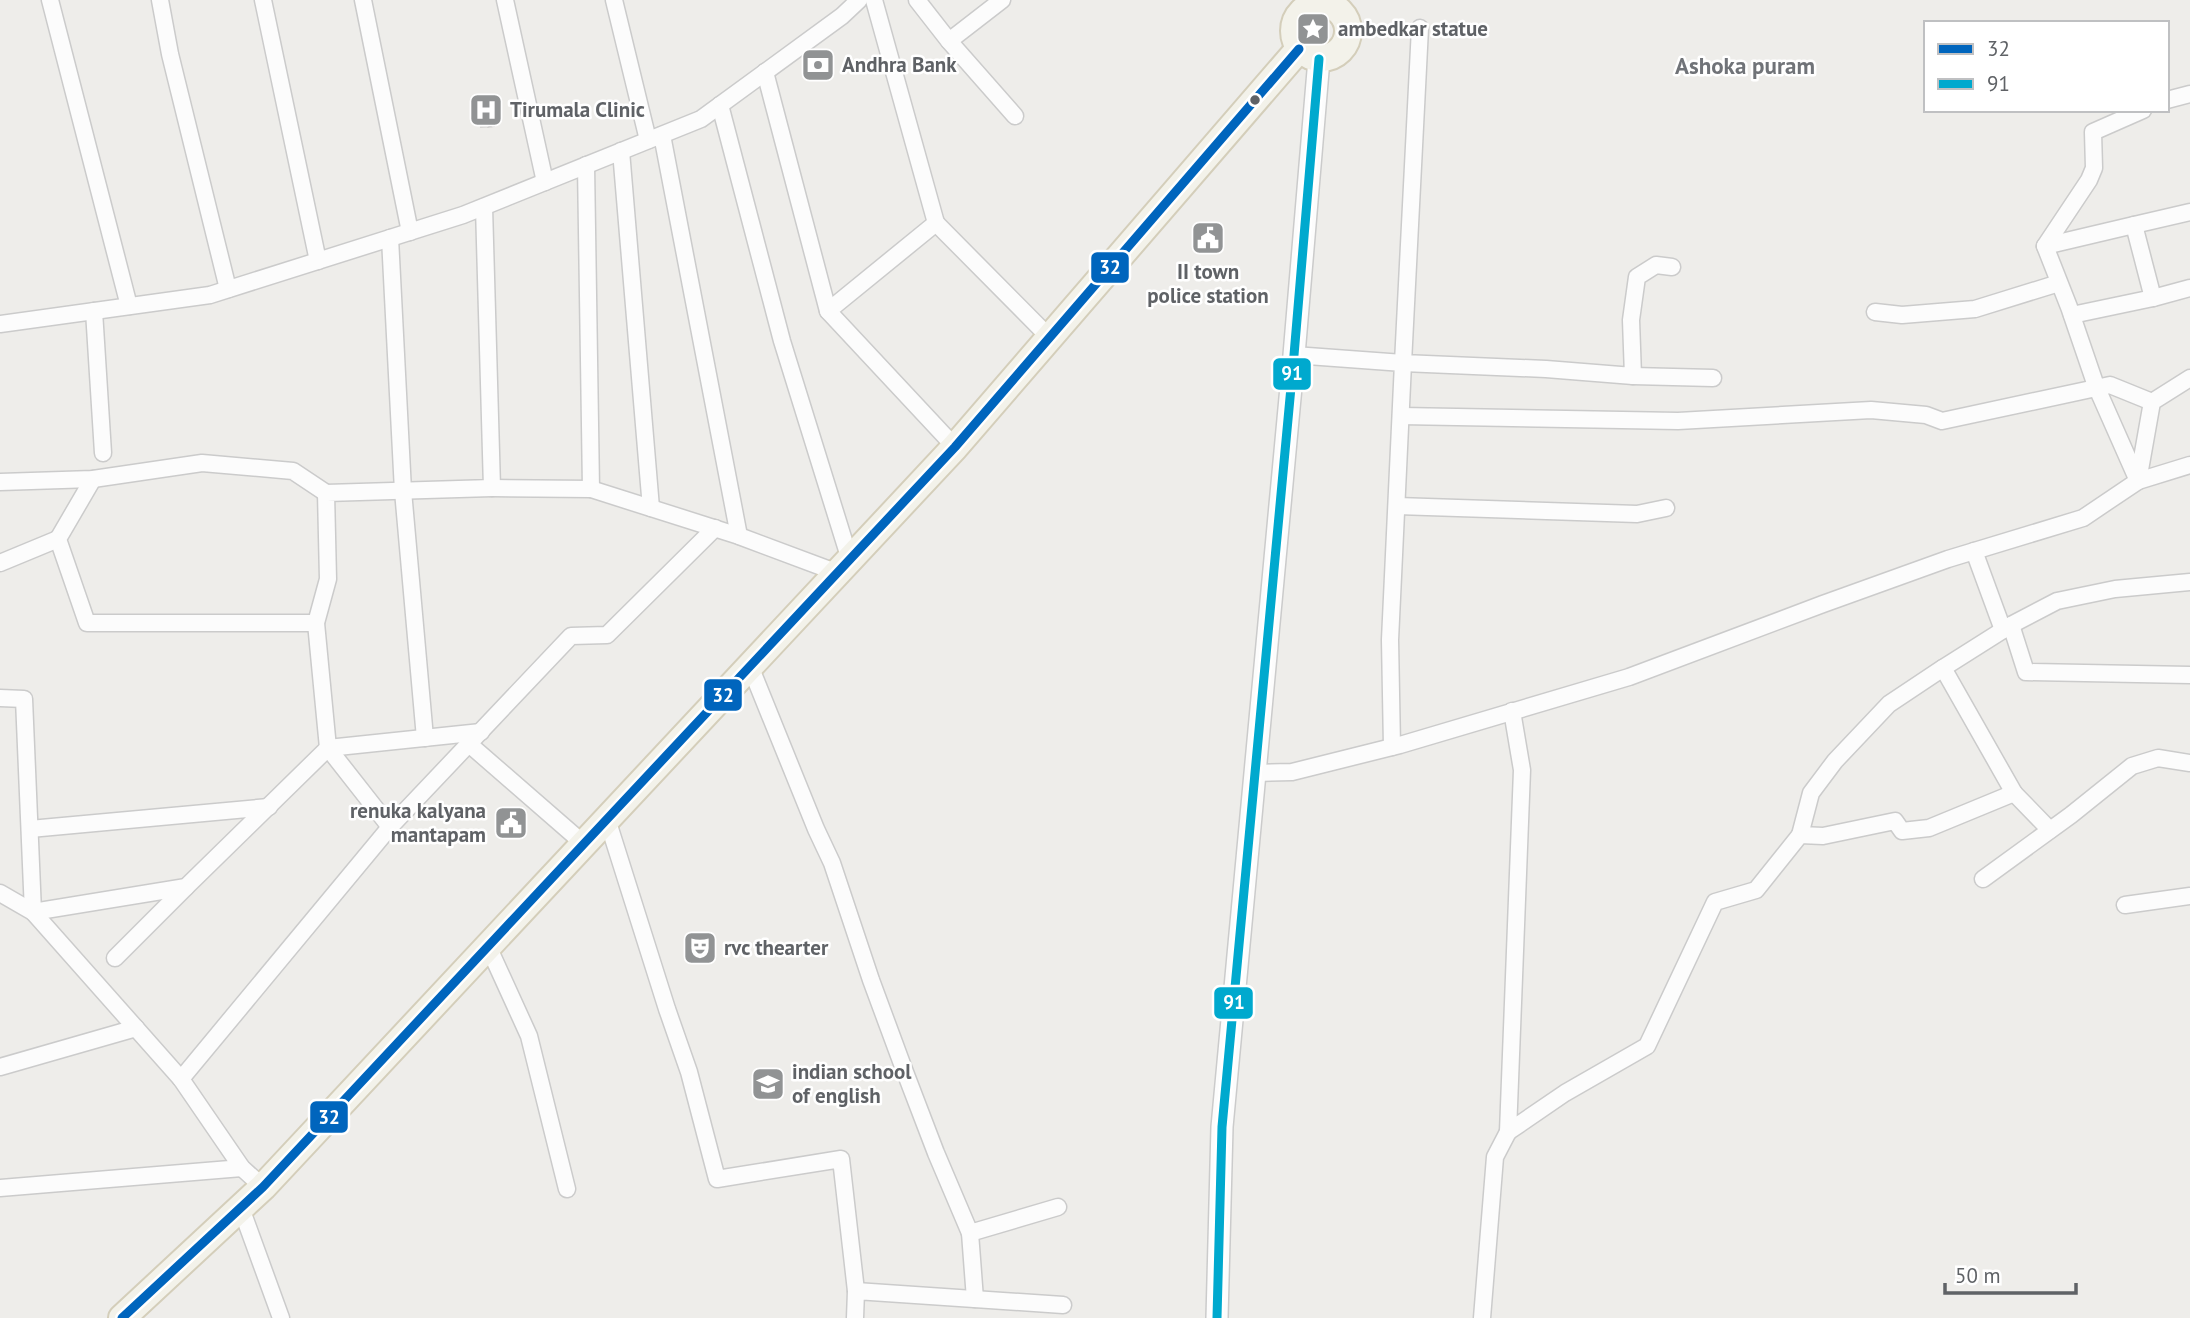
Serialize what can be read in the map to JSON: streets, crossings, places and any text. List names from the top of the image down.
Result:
{
  "districts": ["Ashoka puram"],
  "places": {
    "place": ["ambedkar statue"],
    "bank": ["Andhra Bank"],
    "hospital": ["Tirumala Clinic"],
    "public building": ["II town police station", "renuka kalyana mantapam"],
    "theatre": ["rvc thearter"],
    "school or university": ["indian school of english"]
  },
  "lines": ["transit line 32", "transit line 91"],
  "legend": ["32", "91"],
  "scale_bar": "50 m"
}
